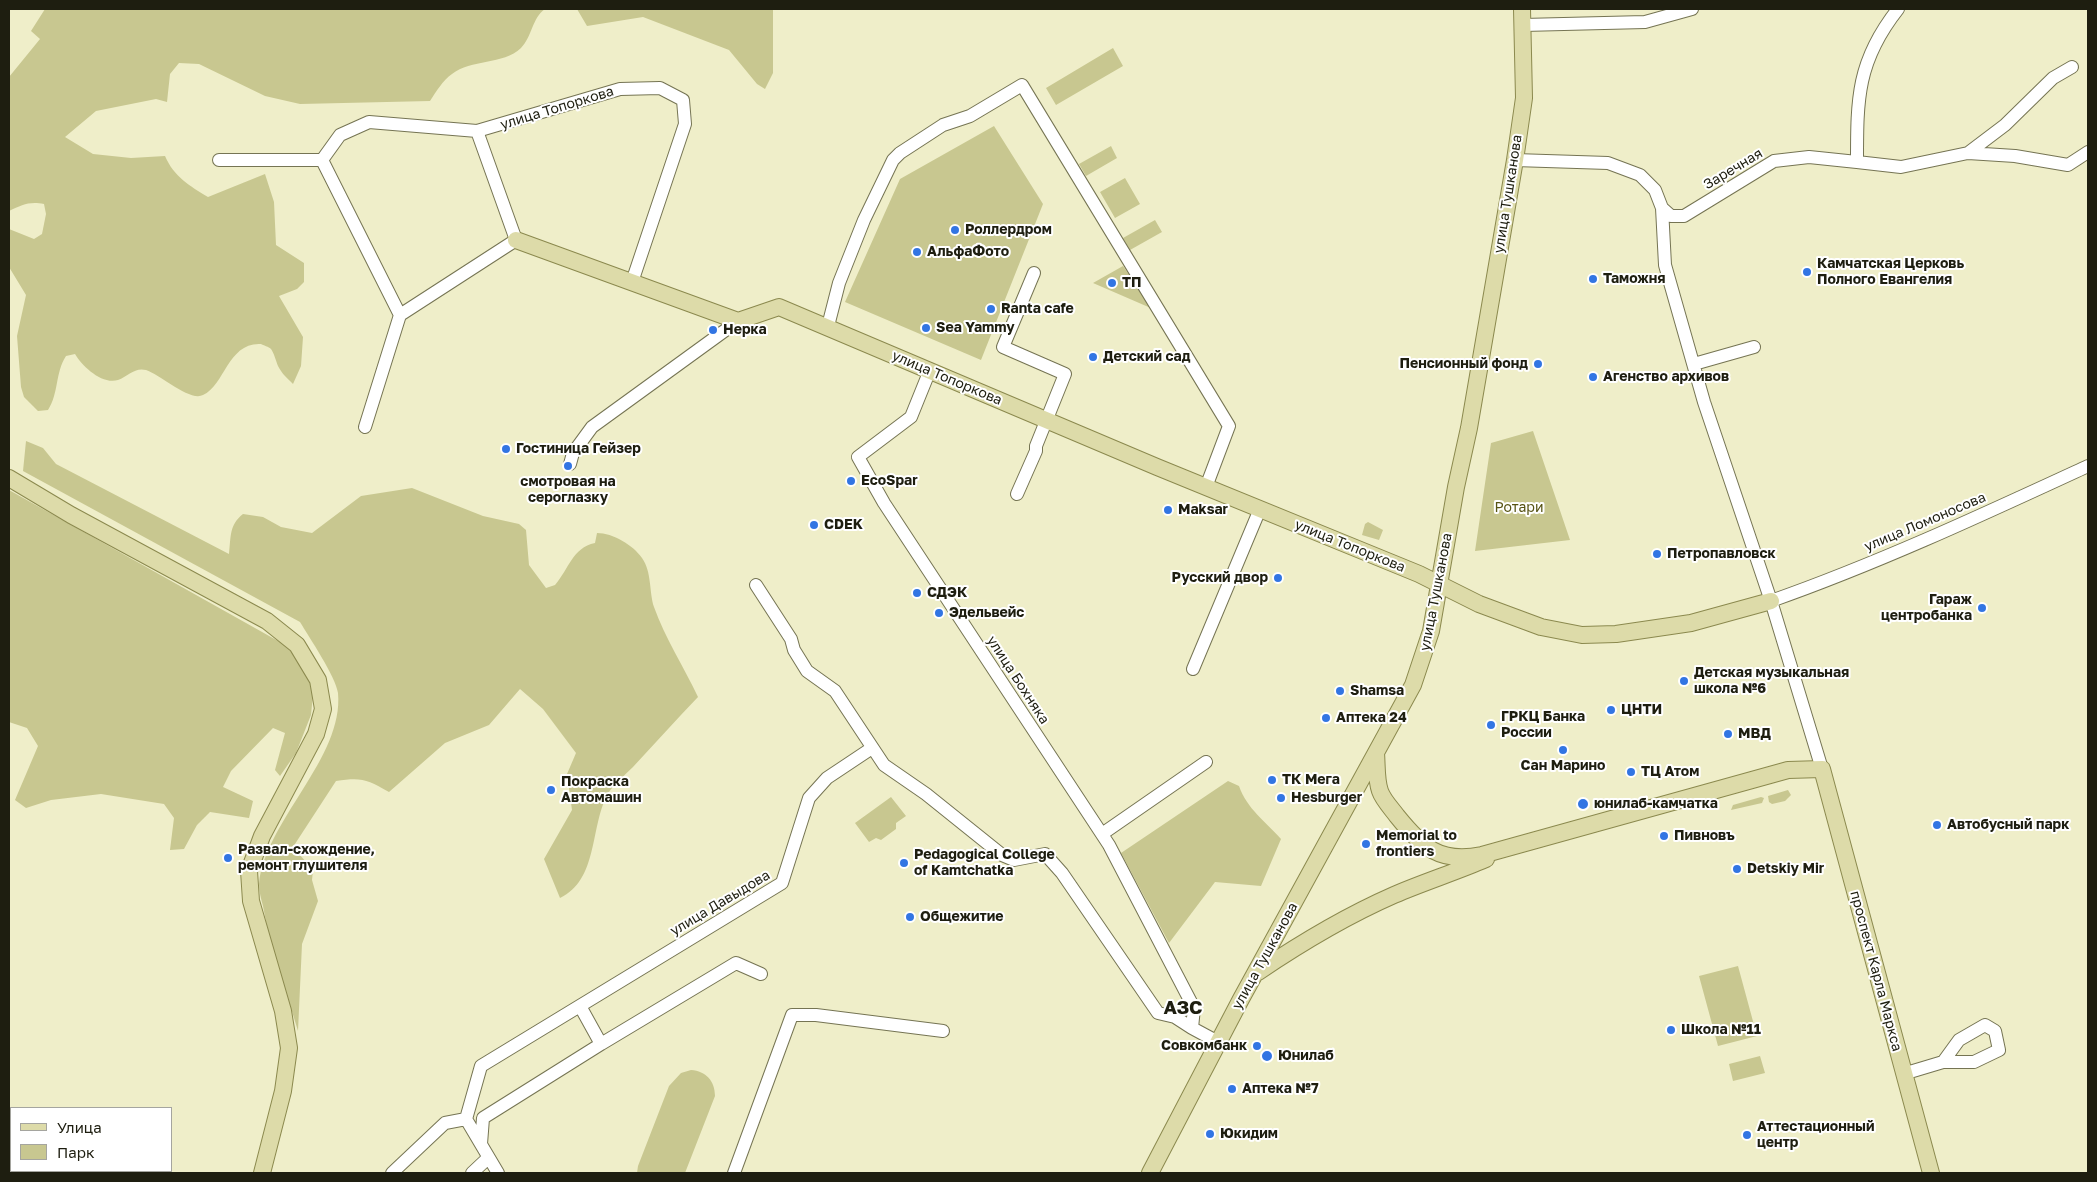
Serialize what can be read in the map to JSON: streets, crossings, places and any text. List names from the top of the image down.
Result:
{
  "streets": {
    "main road": ["улица Топоркова", "улица Тушканова", "проспект Карла Маркса"],
    "street": [
      "Заречная",
      "улица Ломоносова",
      "улица Бохняка",
      "улица Давыдова"
    ]
  },
  "crossings": [
    ["улица Топоркова", "улица Тушканова"],
    ["улица Топоркова", "улица Ломоносова"],
    ["улица Топоркова", "улица Бохняка"],
    ["улица Топоркова", "проспект Карла Маркса"],
    ["Заречная", "проспект Карла Маркса"],
    ["улица Тушканова", "проспект Карла Маркса"],
    ["улица Ломоносова", "проспект Карла Маркса"]
  ],
  "districts": ["АЗС"],
  "parks": ["Ротари"],
  "places": [
    "Роллердром",
    "АльфаФото",
    "Камчатская Церковь Полного Евангелия",
    "Таможня",
    "ТП",
    "Ranta cafe",
    "Sea Yammy",
    "Нерка",
    "Детский сад",
    "Пенсионный фонд",
    "Агенство архивов",
    "Гостиница Гейзер",
    "смотровая на сероглазку",
    "EcoSpar",
    "Maksar",
    "CDEK",
    "Петропавловск",
    "Русский двор",
    "СДЭК",
    "Гараж центробанка",
    "Эдельвейс",
    "Детская музыкальная школа №6",
    "Shamsa",
    "ЦНТИ",
    "Аптека 24",
    "ГРКЦ Банка России",
    "МВД",
    "Сан Марино",
    "ТЦ Атом",
    "ТК Мега",
    "Покраска Автомашин",
    "Hesburger",
    "юнилаб-камчатка",
    "Автобусный парк",
    "Пивновъ",
    "Memorial to frontiers",
    "Развал-схождение, ремонт глушителя",
    "Pedagogical College of Kamtchatka",
    "Detskiy Mir",
    "Общежитие",
    "Школа №11",
    "Совкомбанк",
    "Юнилаб",
    "Аптека №7",
    "Юкидим",
    "Аттестационный центр"
  ],
  "legend": ["Улица", "Парк"]
}
